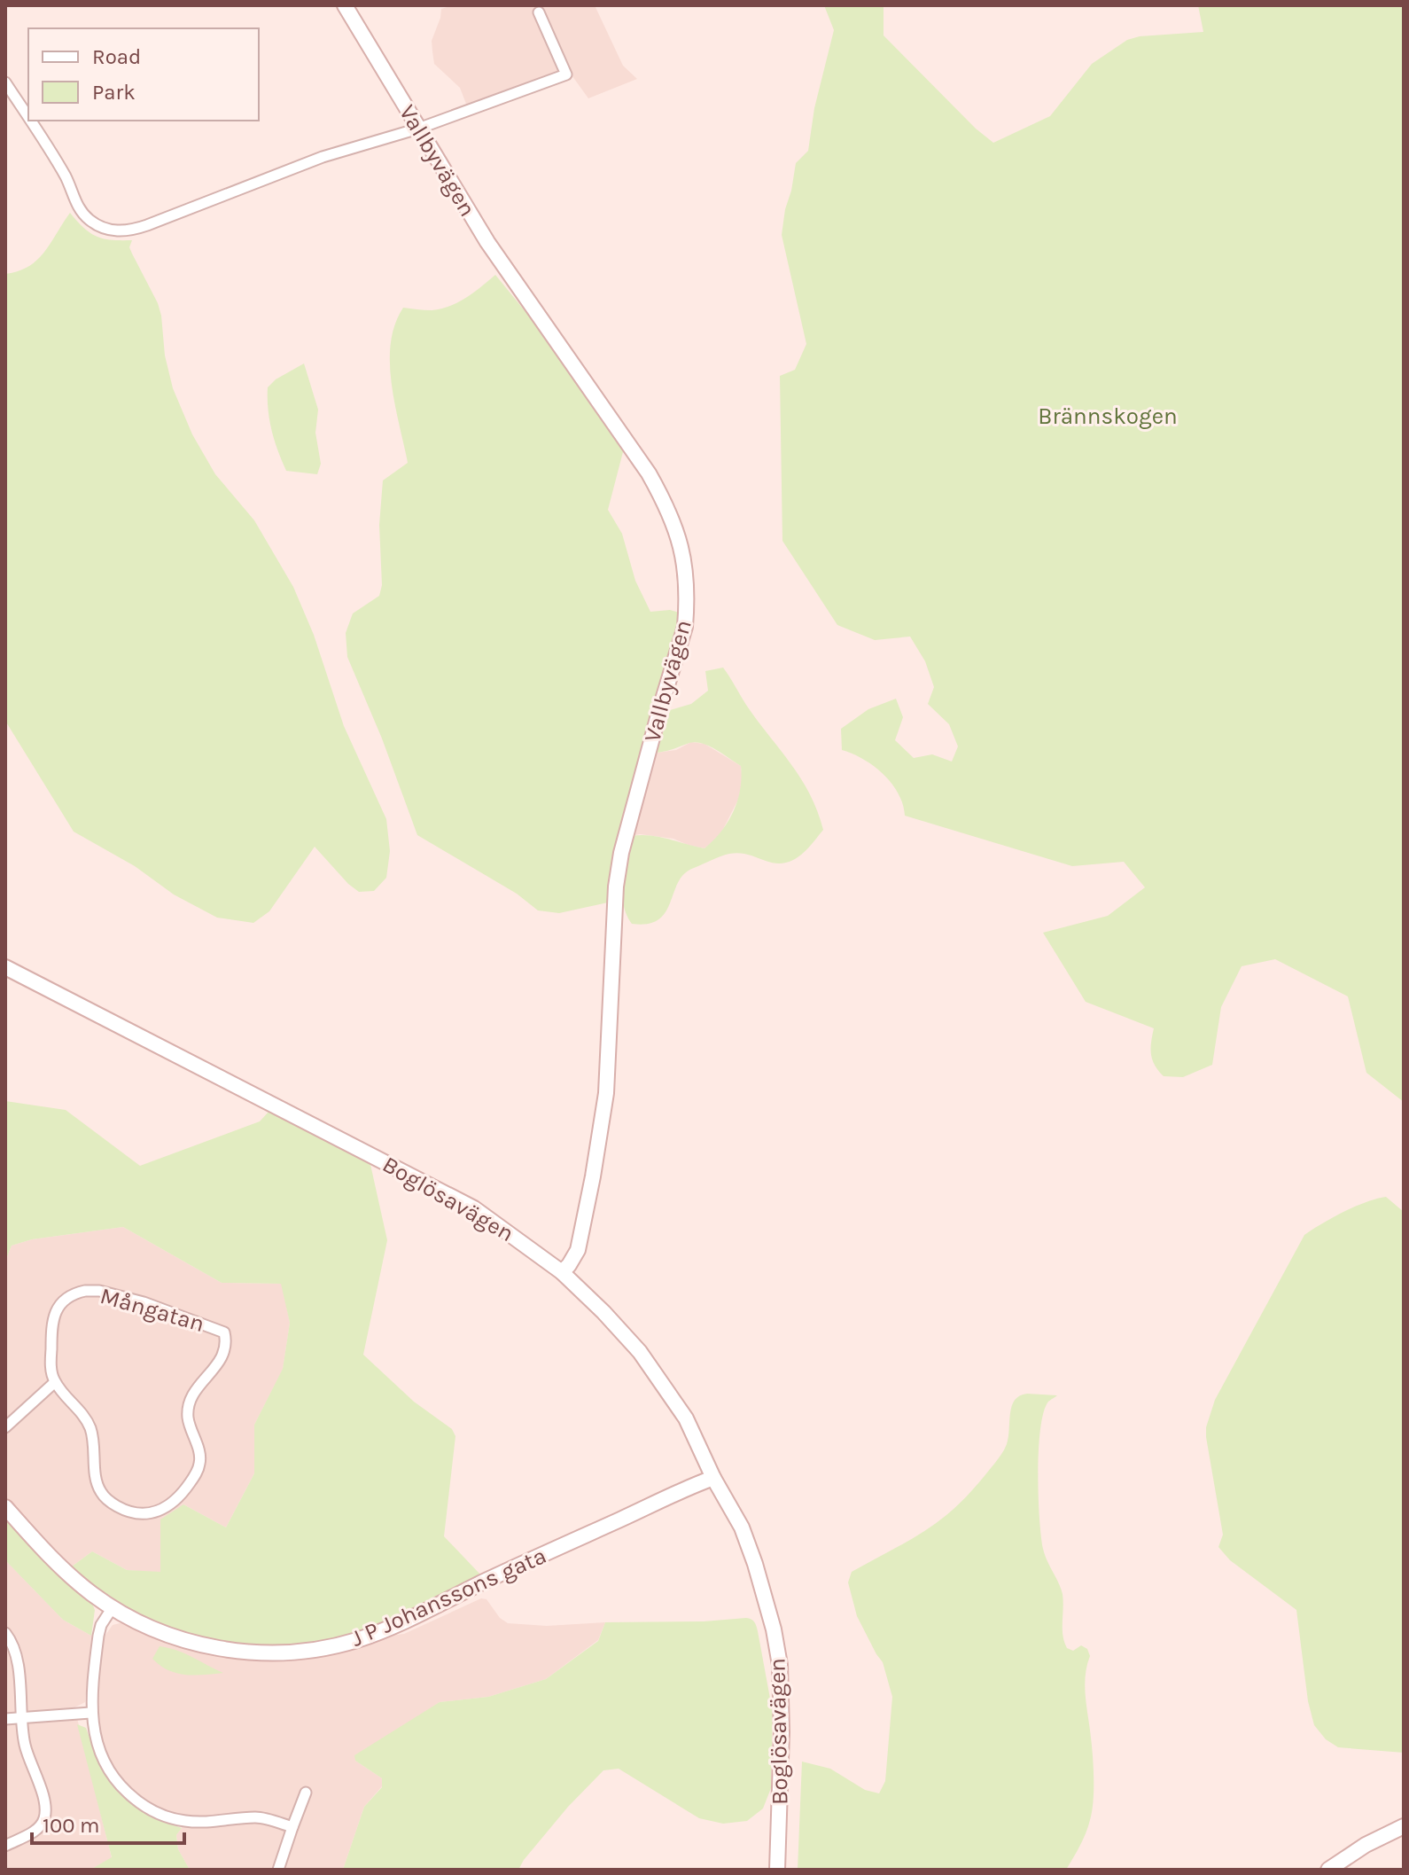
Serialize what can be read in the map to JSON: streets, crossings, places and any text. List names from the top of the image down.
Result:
{
  "streets": {
    "street": [
      "Vallbyvägen",
      "Boglösavägen",
      "Mångatan",
      "J P Johanssons gata"
    ]
  },
  "crossings": [
    ["Vallbyvägen", "Boglösavägen"],
    ["Boglösavägen", "J P Johanssons gata"]
  ],
  "parks": ["Brännskogen"],
  "legend": ["Road", "Park"],
  "scale_bar": "100 m"
}
